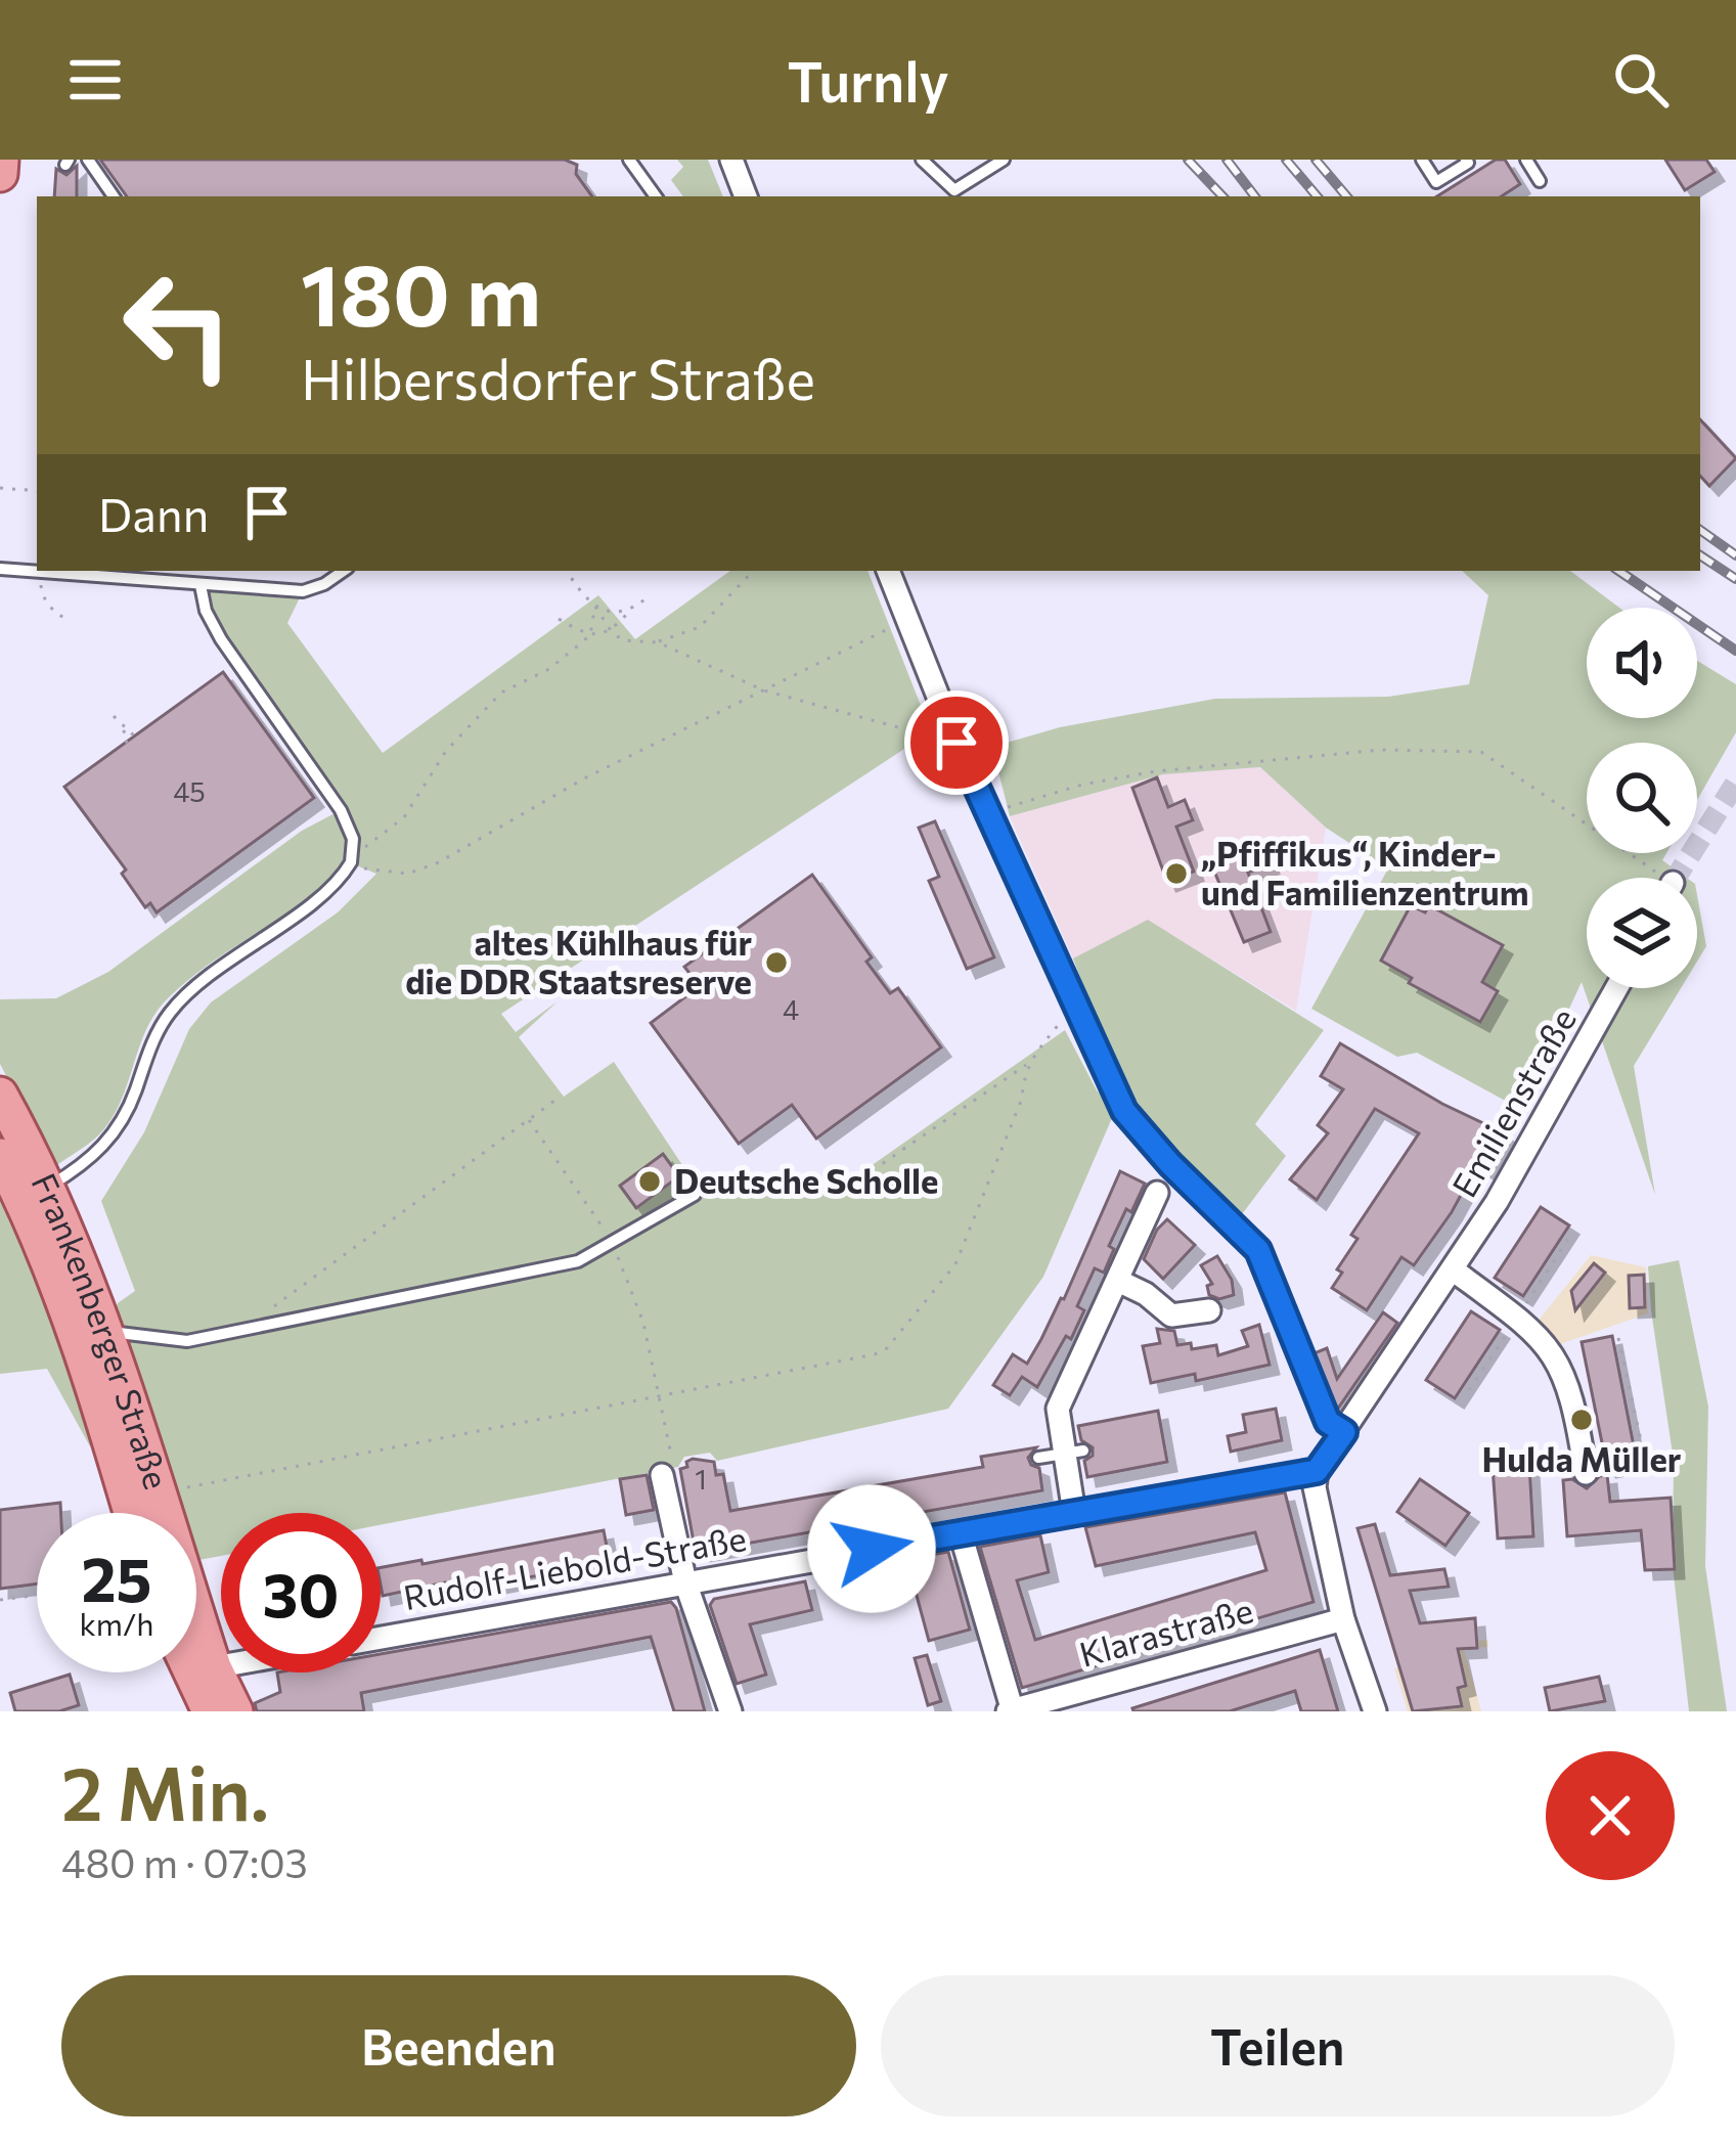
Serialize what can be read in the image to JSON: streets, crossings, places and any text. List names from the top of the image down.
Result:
{
  "streets": {
    "main road": ["Frankenberger Straße"],
    "street": ["Emilienstraße", "Rudolf-Liebold-Straße", "Klarastraße"]
  },
  "crossings": [
    ["Emilienstraße", "Rudolf-Liebold-Straße"]
  ],
  "places": [
    "„Pfiffikus“, Kinder- und Familienzentrum",
    "altes Kühlhaus für die DDR Staatsreserve",
    "Deutsche Scholle",
    "Hulda Müller"
  ],
  "house_numbers": ["45", "4", "1"],
  "page": {
    "header": "Turnly",
    "turn": ["180 m", "Hilbersdorfer Straße"],
    "then": "Dann",
    "speed": "25 km/h",
    "limit": "30",
    "heading": ["2 Min.", "480 m · 07:03"],
    "buttons": ["Beenden", "Teilen"]
  }
}
